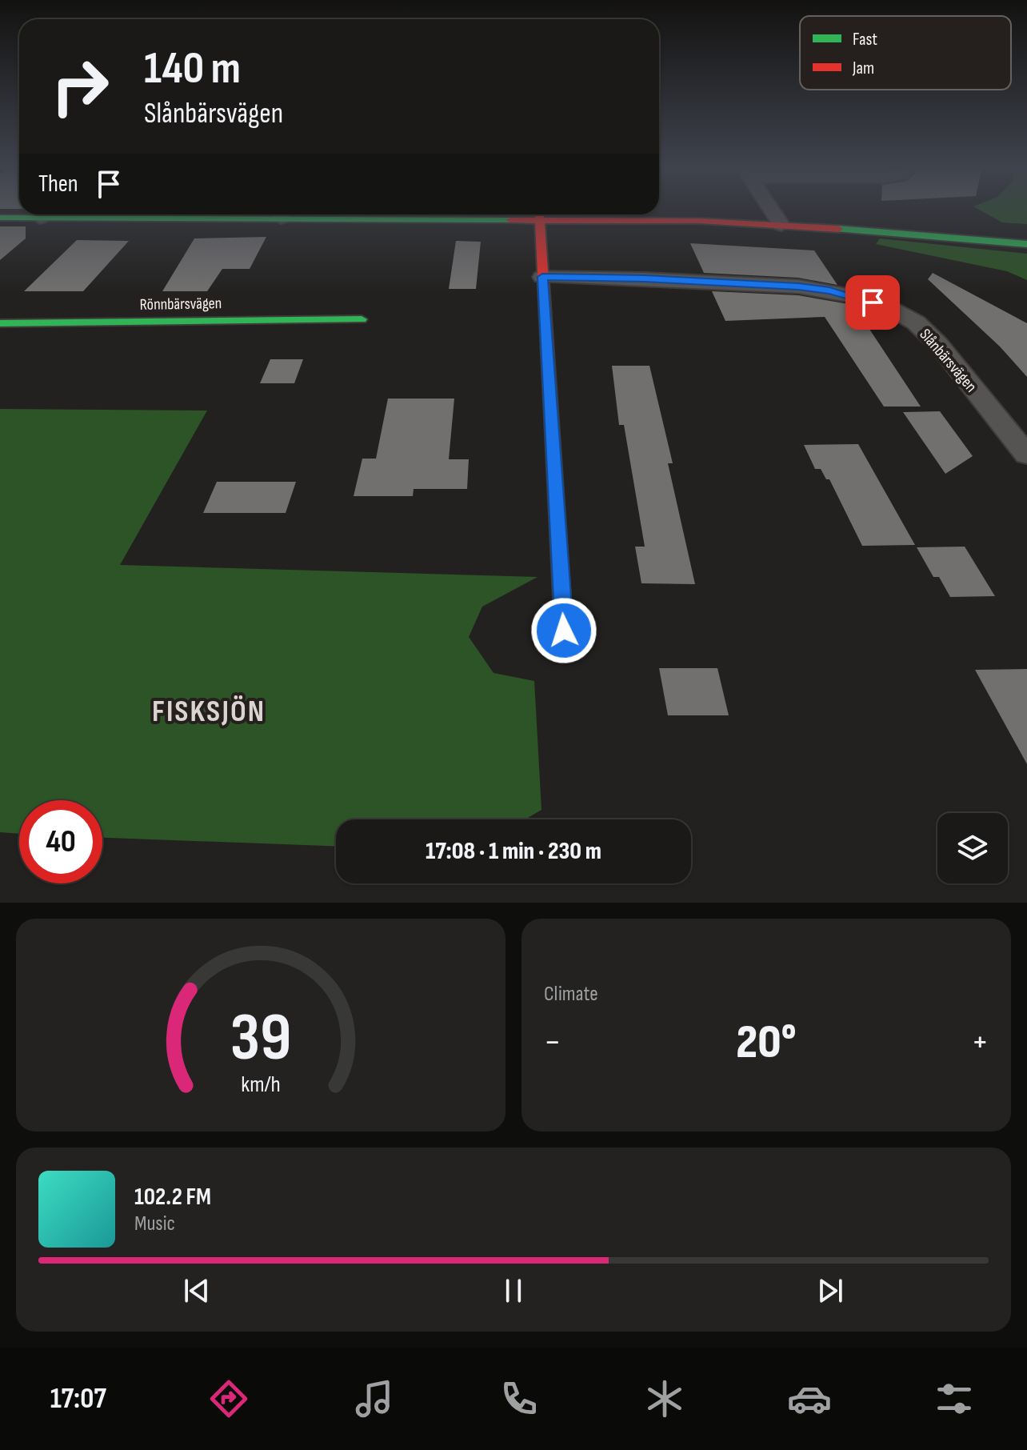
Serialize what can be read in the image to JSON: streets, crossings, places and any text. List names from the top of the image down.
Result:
{
  "streets": {
    "street": ["Rönnbärsvägen", "Slånbärsvägen"]
  },
  "districts": ["FISKSJÖN"],
  "legend": ["Fast", "Jam"],
  "page": {
    "turn": ["140 m", "Slånbärsvägen"],
    "then": "Then",
    "limit": "40",
    "trip": "17:08 · 1 min · 230 m",
    "tile": "Climate",
    "heat": ["−", "20°", "+"],
    "song": ["102.2 FM", "Music"],
    "tabs": "17:07",
    "gauge": ["39", "km/h"]
  }
}
